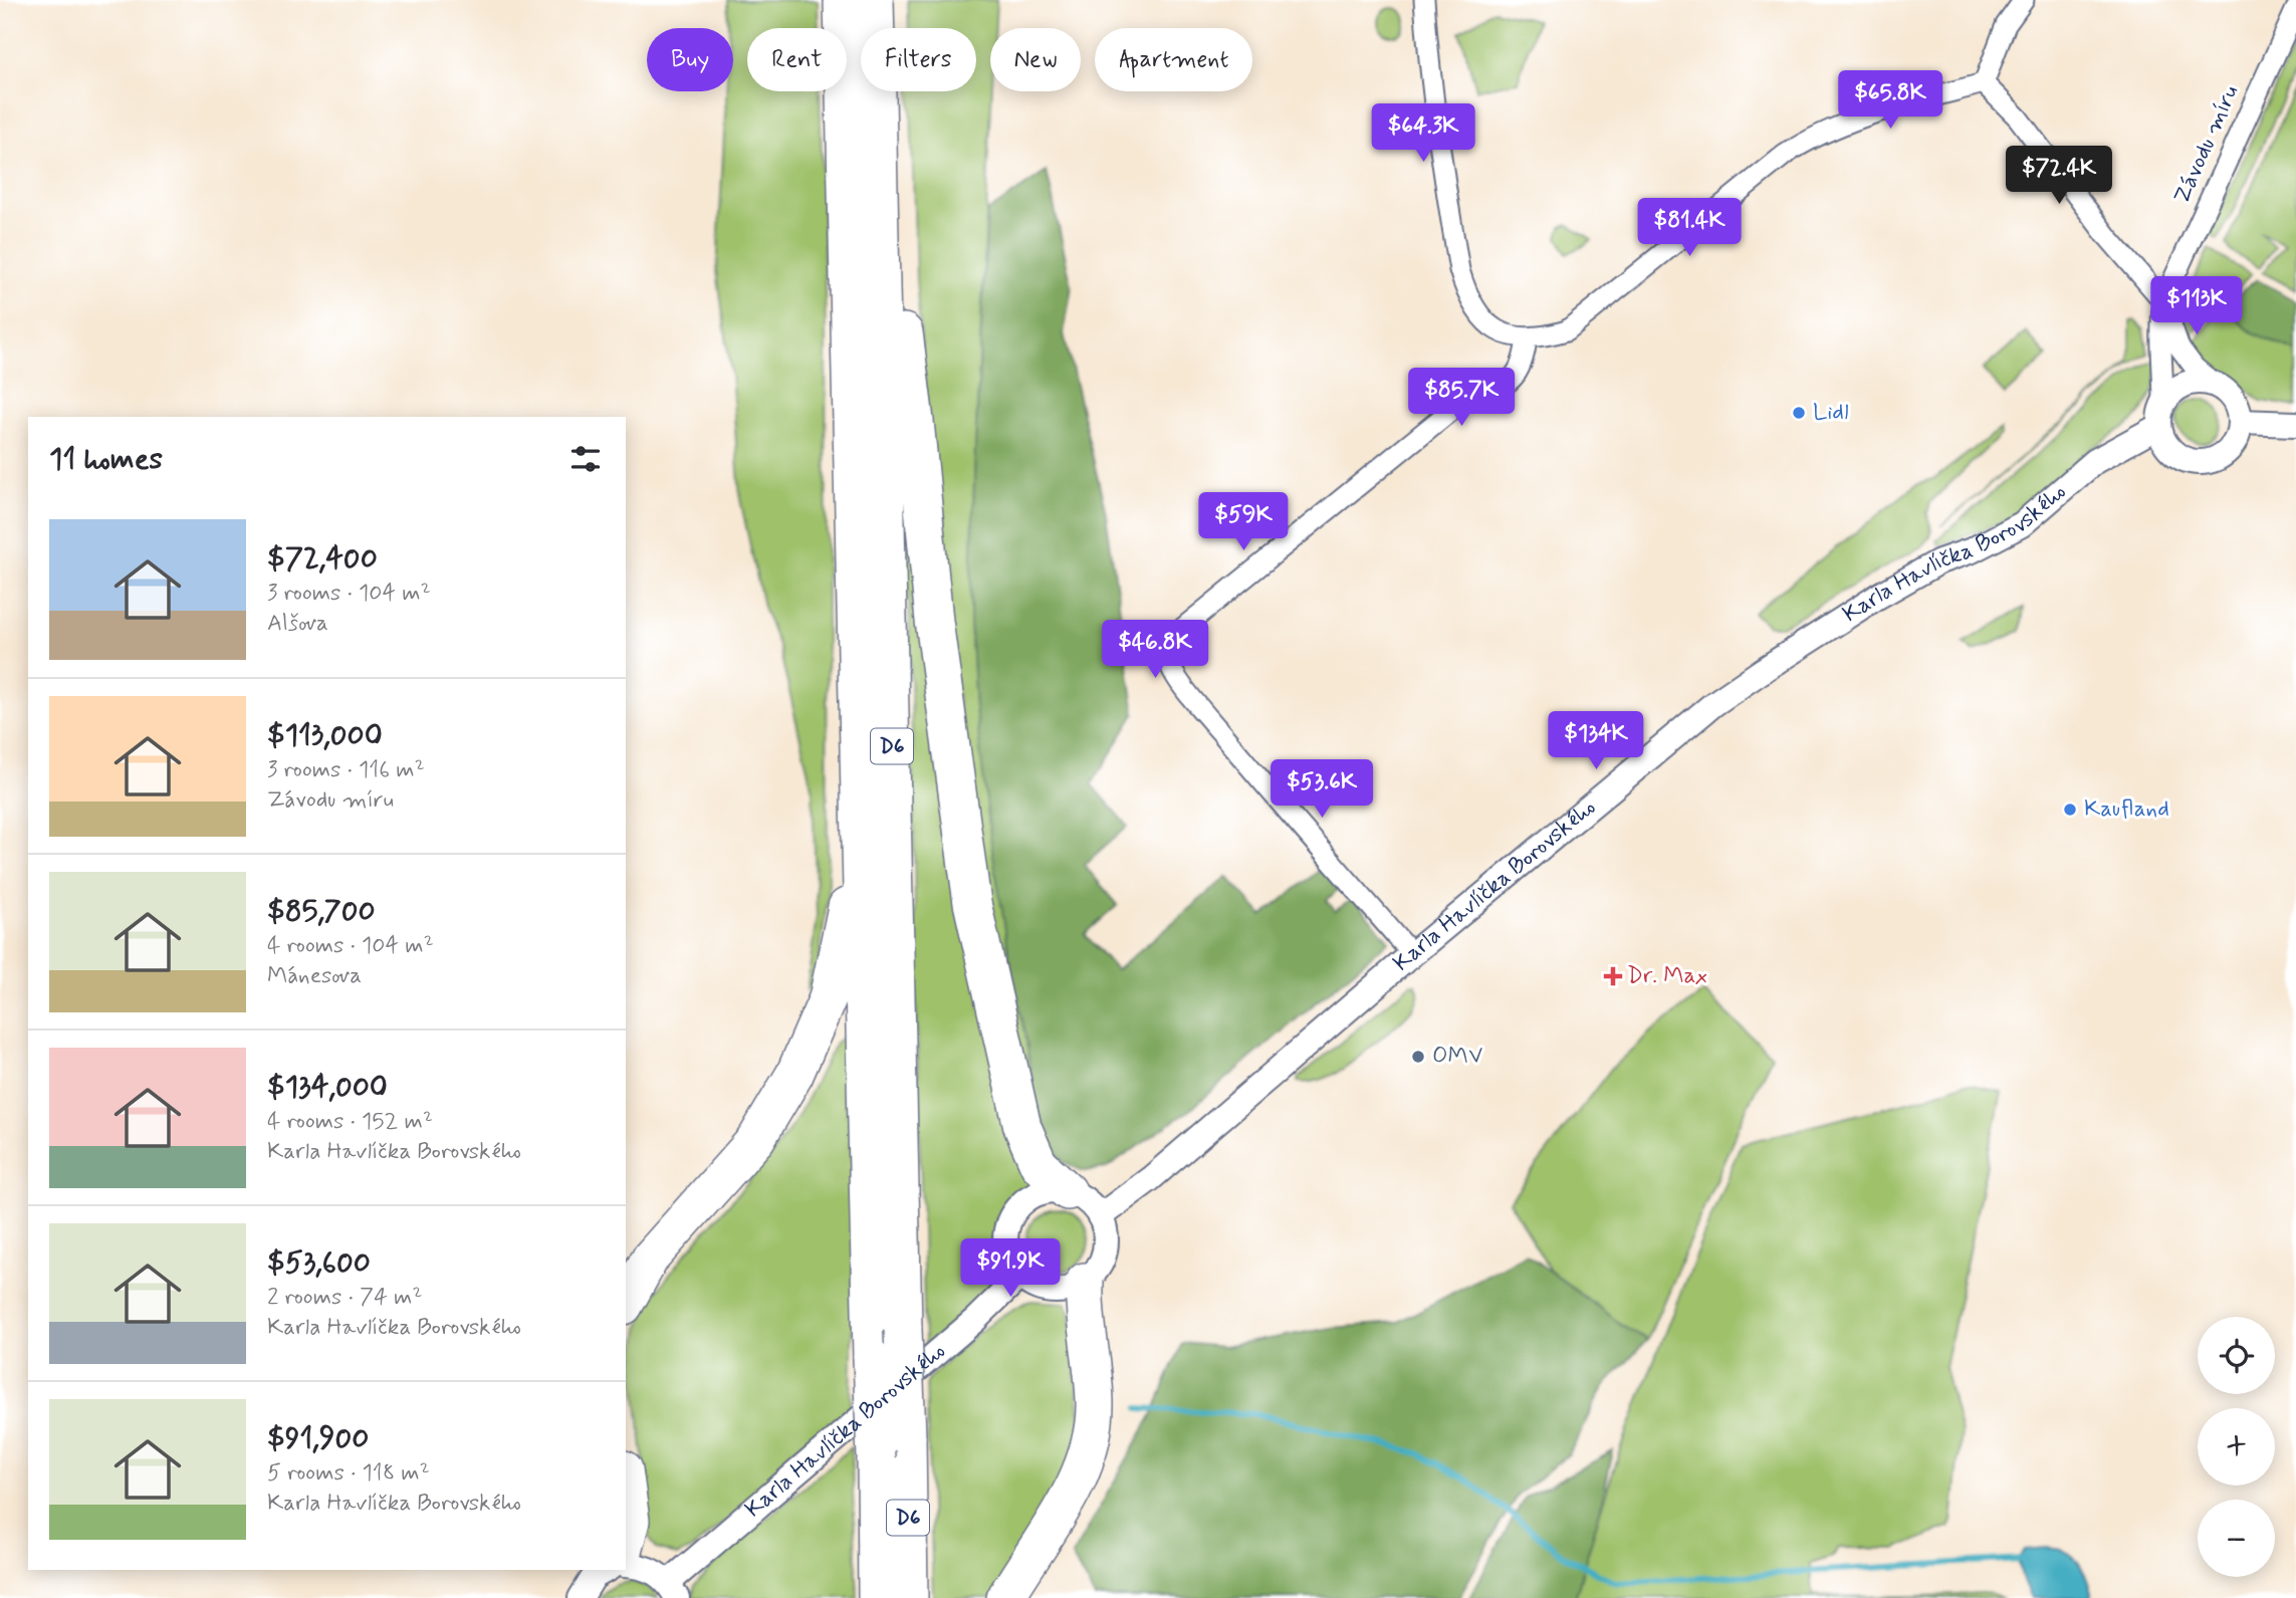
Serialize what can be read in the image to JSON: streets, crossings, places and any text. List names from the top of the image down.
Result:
{
  "streets": {
    "highway": ["D6"],
    "street": ["Závodu míru", "Karla Havlíčka Borovského"]
  },
  "crossings": [
    ["Závodu míru", "Karla Havlíčka Borovského"]
  ],
  "places": {
    "other": ["Lidl", "Kaufland", "OMV"],
    "health": ["Dr. Max"]
  },
  "page": {
    "chip": [
      "Buy",
      "Rent",
      "Filters",
      "New",
      "Apartment"
    ],
    "price": [
      "$65.8K",
      "$64.3K",
      "$72.4K",
      "$81.4K",
      "$113K",
      "$85.7K",
      "$59K",
      "$46.8K",
      "$134K",
      "$53.6K",
      "$91.9K"
    ],
    "heading": "11 homes",
    "list": [
      {
        "name": "$72,400",
        "note": "3 rooms · 104 m² · Alšova"
      },
      {
        "name": "$113,000",
        "note": "3 rooms · 116 m² · Závodu míru"
      },
      {
        "name": "$85,700",
        "note": "4 rooms · 104 m² · Mánesova"
      },
      {
        "name": "$134,000",
        "note": "4 rooms · 152 m² · Karla Havlíčka Borovského"
      },
      {
        "name": "$53,600",
        "note": "2 rooms · 74 m² · Karla Havlíčka Borovského"
      },
      {
        "name": "$91,900",
        "note": "5 rooms · 118 m² · Karla Havlíčka Borovského"
      }
    ],
    "map_buttons": ["+", "−"]
  }
}
